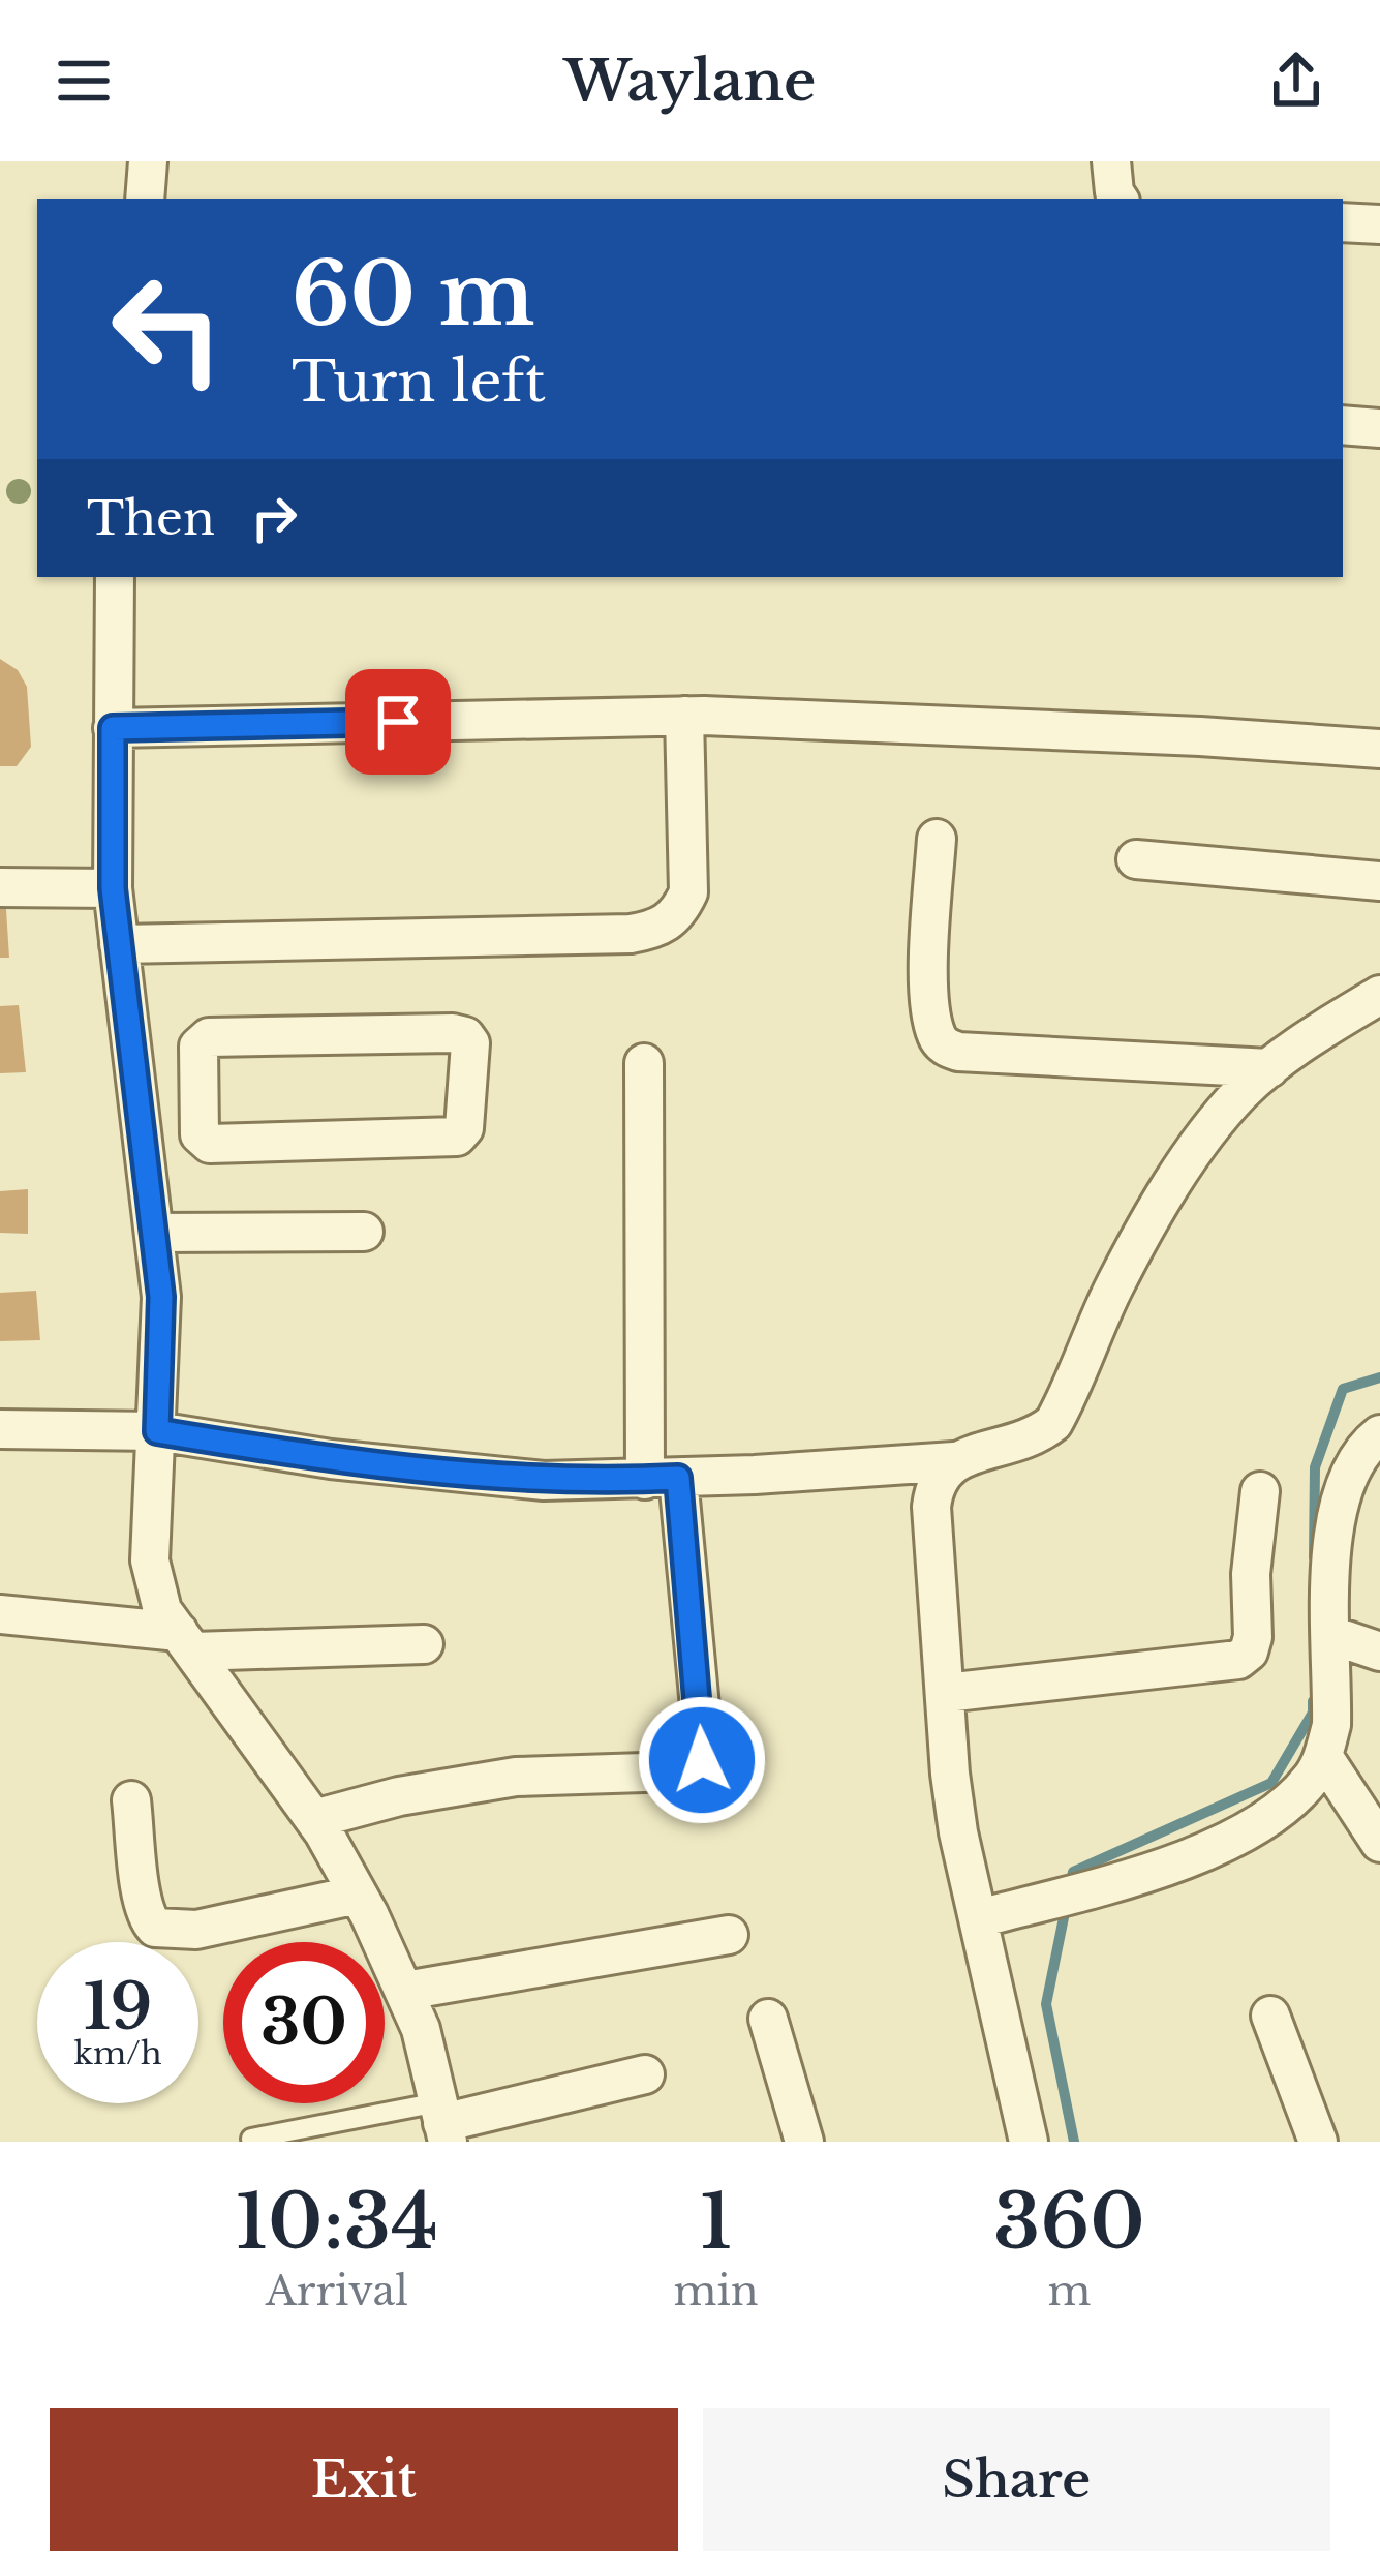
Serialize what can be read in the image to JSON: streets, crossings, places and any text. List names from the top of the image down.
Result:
{
  "page": {
    "header": "Waylane",
    "turn": ["60 m", "Turn left"],
    "then": "Then",
    "speed": "19 km/h",
    "limit": "30",
    "eta": [
      "10:34",
      "Arrival",
      "1",
      "min",
      "360",
      "m"
    ],
    "buttons": ["Exit", "Share"]
  }
}
